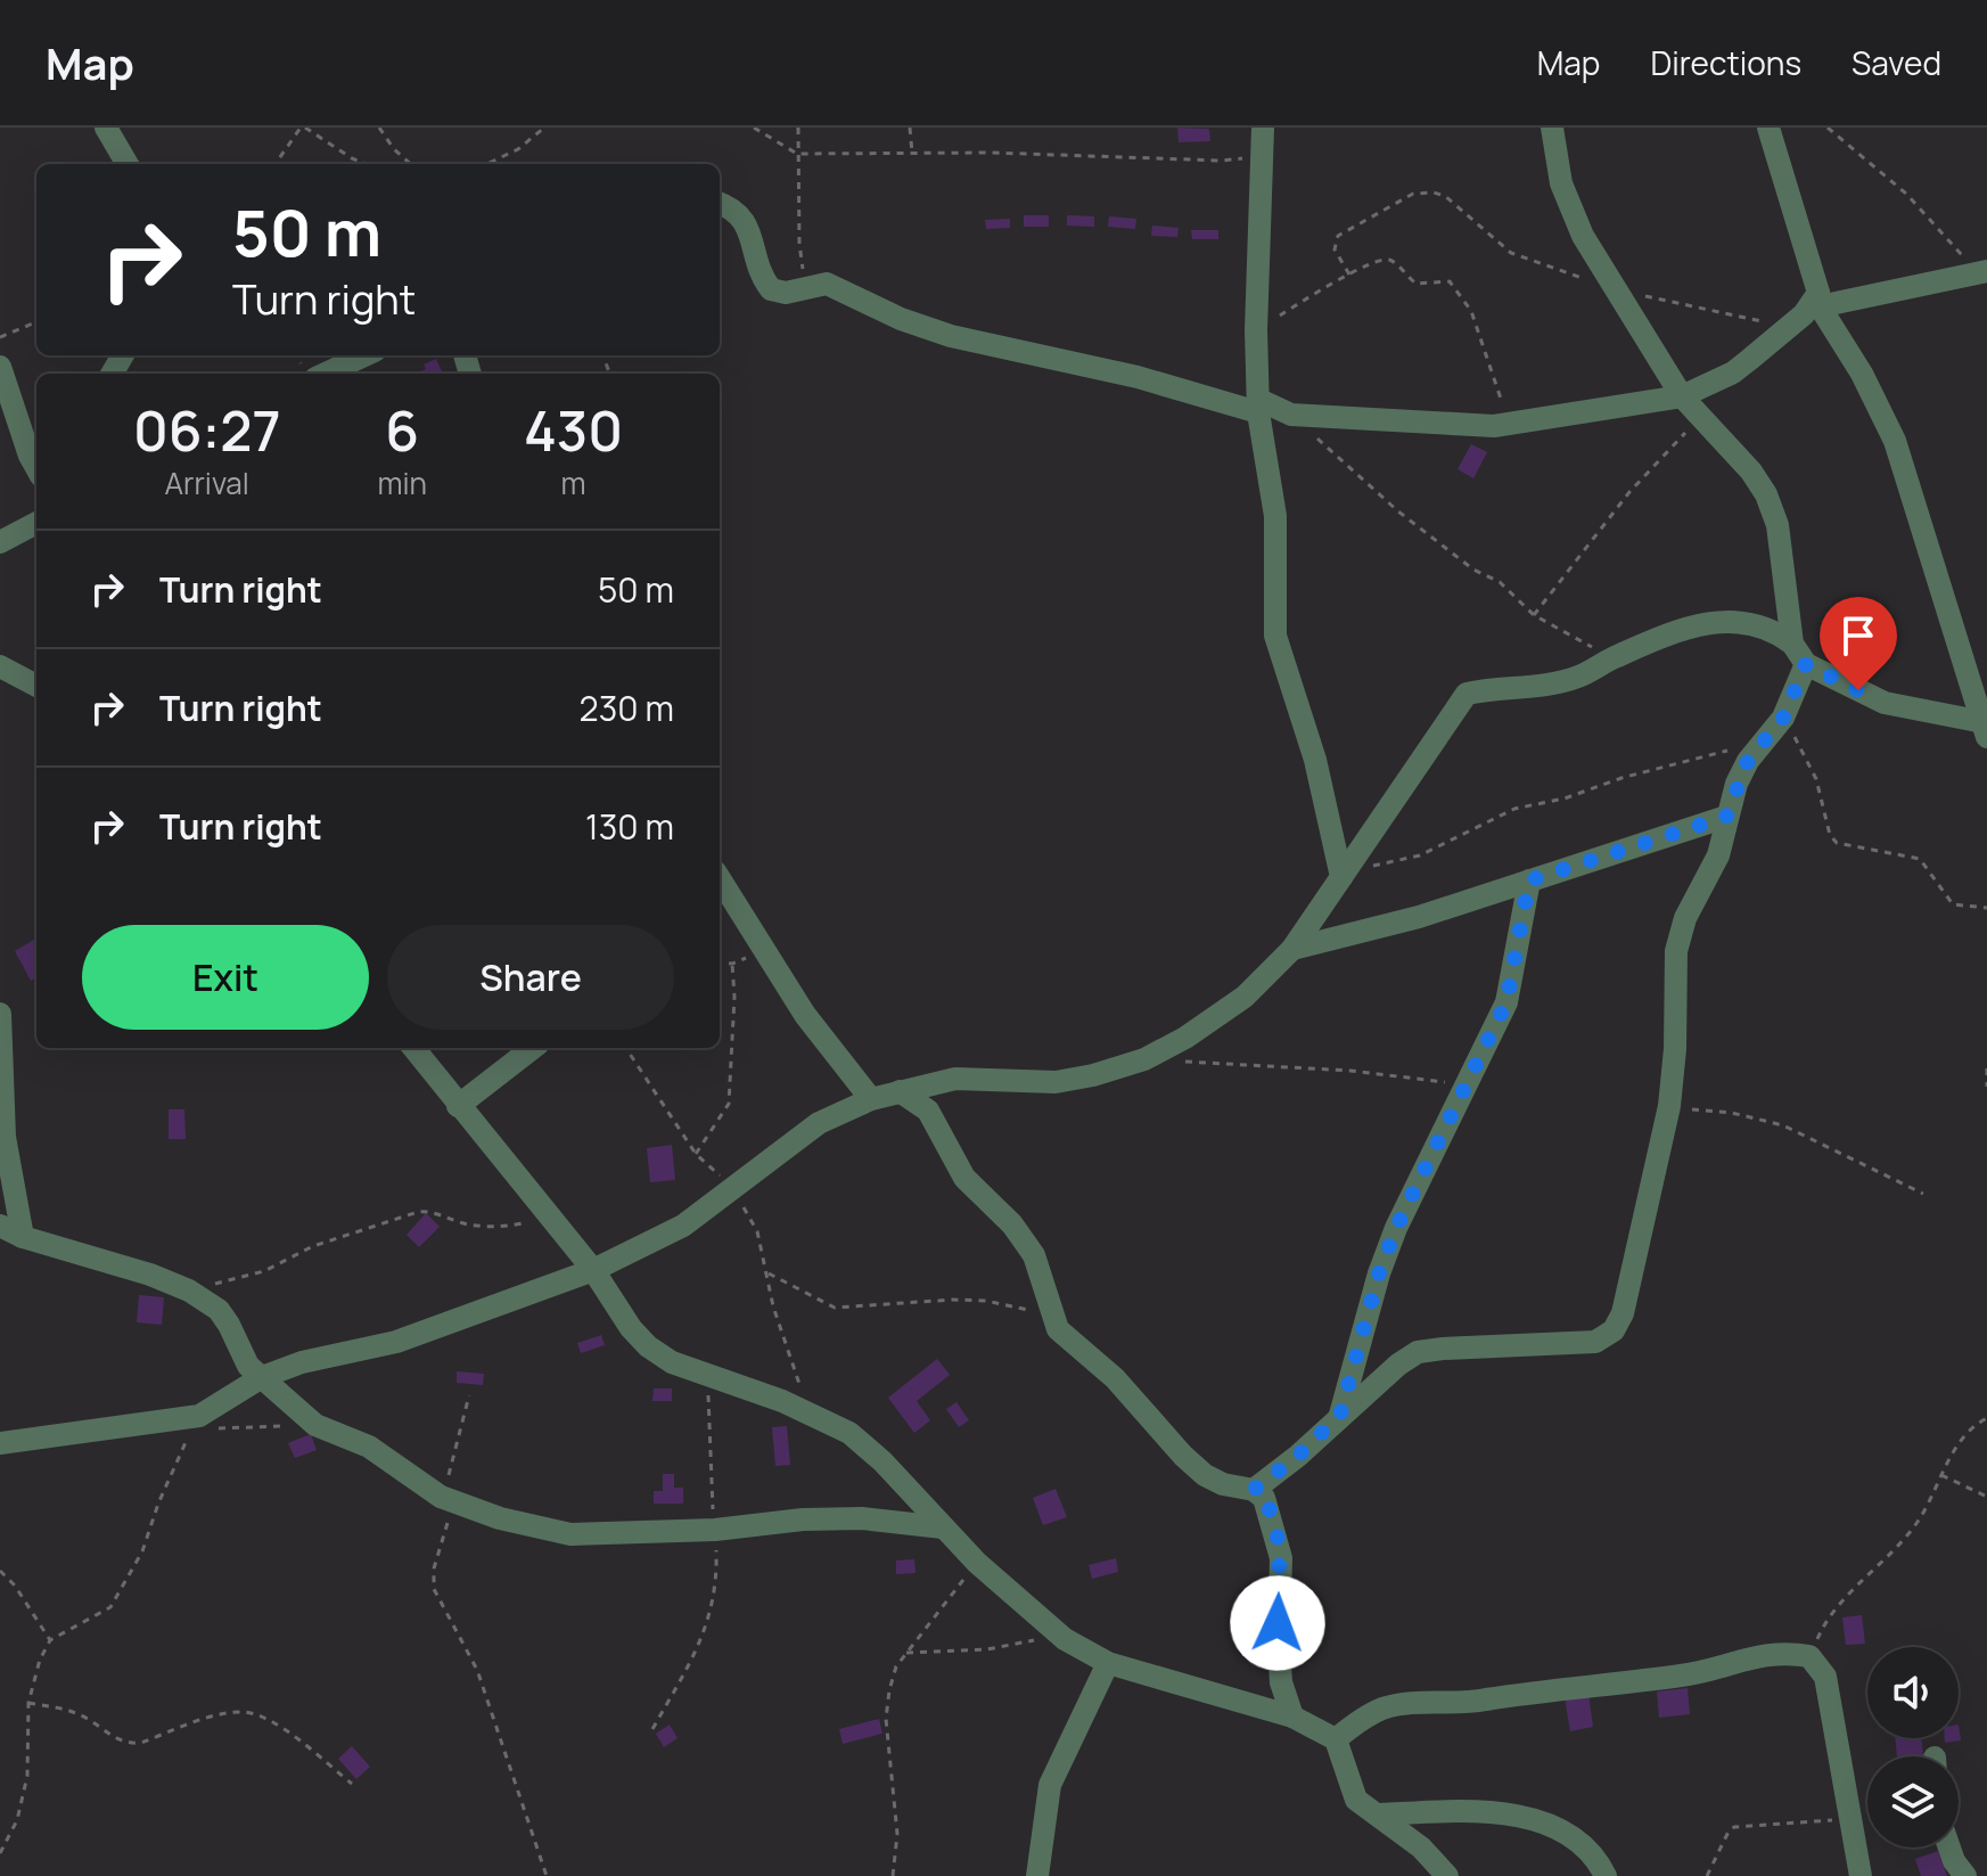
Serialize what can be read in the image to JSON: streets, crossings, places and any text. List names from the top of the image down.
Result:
{
  "page": {
    "header": "Map",
    "nav": ["Map", "Directions", "Saved"],
    "turn": ["50 m", "Turn right"],
    "eta": [
      "06:27",
      "Arrival",
      "6",
      "min",
      "430",
      "m"
    ],
    "list": [
      {
        "name": "Turn right",
        "value": "50 m"
      },
      {
        "name": "Turn right",
        "value": "230 m"
      },
      {
        "name": "Turn right",
        "value": "130 m"
      }
    ],
    "buttons": ["Exit", "Share"]
  }
}
